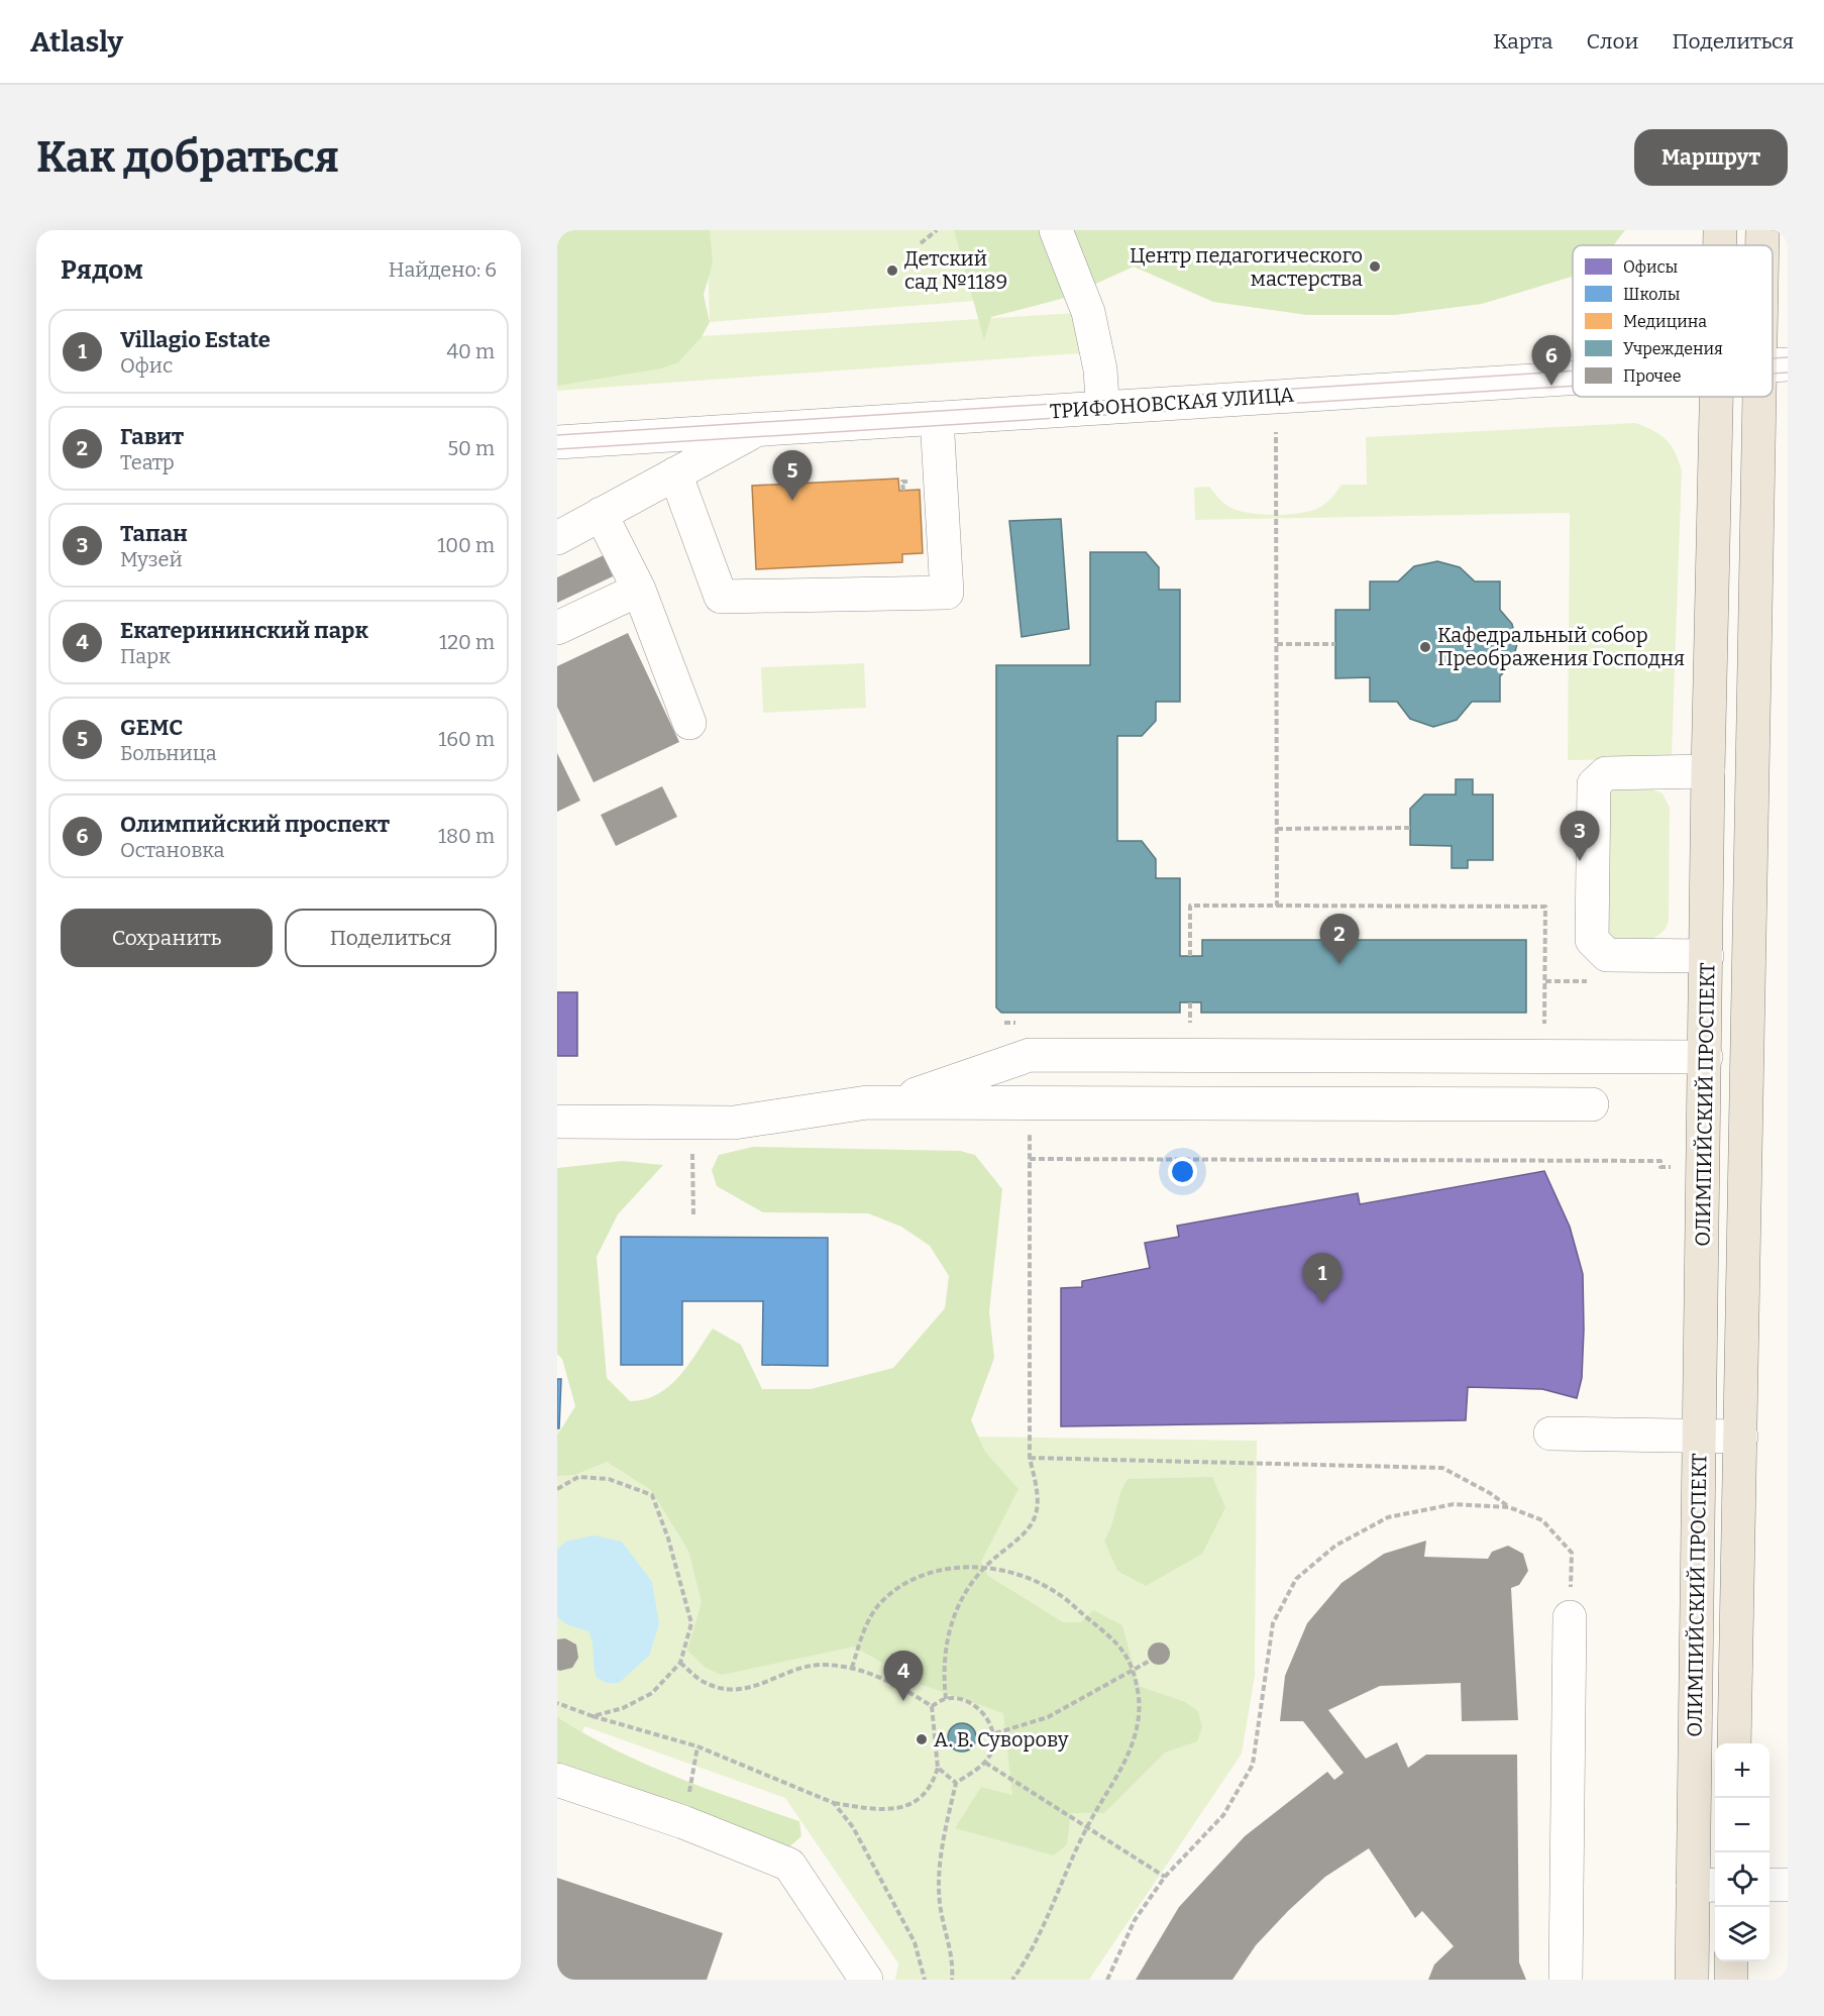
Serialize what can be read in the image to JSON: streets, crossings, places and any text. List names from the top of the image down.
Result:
{
  "streets": {
    "main road": ["ОЛИМПИЙСКИЙ ПРОСПЕКТ"],
    "street": ["ТРИФОНОВСКАЯ УЛИЦА"]
  },
  "places": [
    "Центр педагогического мастерства",
    "Детский сад №1189",
    "Кафедральный собор Преображения Господня",
    "А. В. Суворову"
  ],
  "legend": [
    "Офисы",
    "Школы",
    "Медицина",
    "Учреждения",
    "Прочее"
  ],
  "page": {
    "header": "Atlasly",
    "nav": ["Карта", "Слои", "Поделиться"],
    "buttons": [
      "Маршрут",
      ["Сохранить", "Поделиться"]
    ],
    "title": "Как добраться",
    "heading": ["Рядом", "Найдено: 6"],
    "list": [
      {
        "mark": "1",
        "name": "Villagio Estate",
        "note": "Офис",
        "value": "40 m"
      },
      {
        "mark": "2",
        "name": "Гавит",
        "note": "Театр",
        "value": "50 m"
      },
      {
        "mark": "3",
        "name": "Тапан",
        "note": "Музей",
        "value": "100 m"
      },
      {
        "mark": "4",
        "name": "Екатерининский парк",
        "note": "Парк",
        "value": "120 m"
      },
      {
        "mark": "5",
        "name": "GEMC",
        "note": "Больница",
        "value": "160 m"
      },
      {
        "mark": "6",
        "name": "Олимпийский проспект",
        "note": "Остановка",
        "value": "180 m"
      }
    ],
    "pins": [
      "6",
      "5",
      "3",
      "2",
      "1",
      "4"
    ],
    "map_buttons": ["+", "−"]
  }
}
